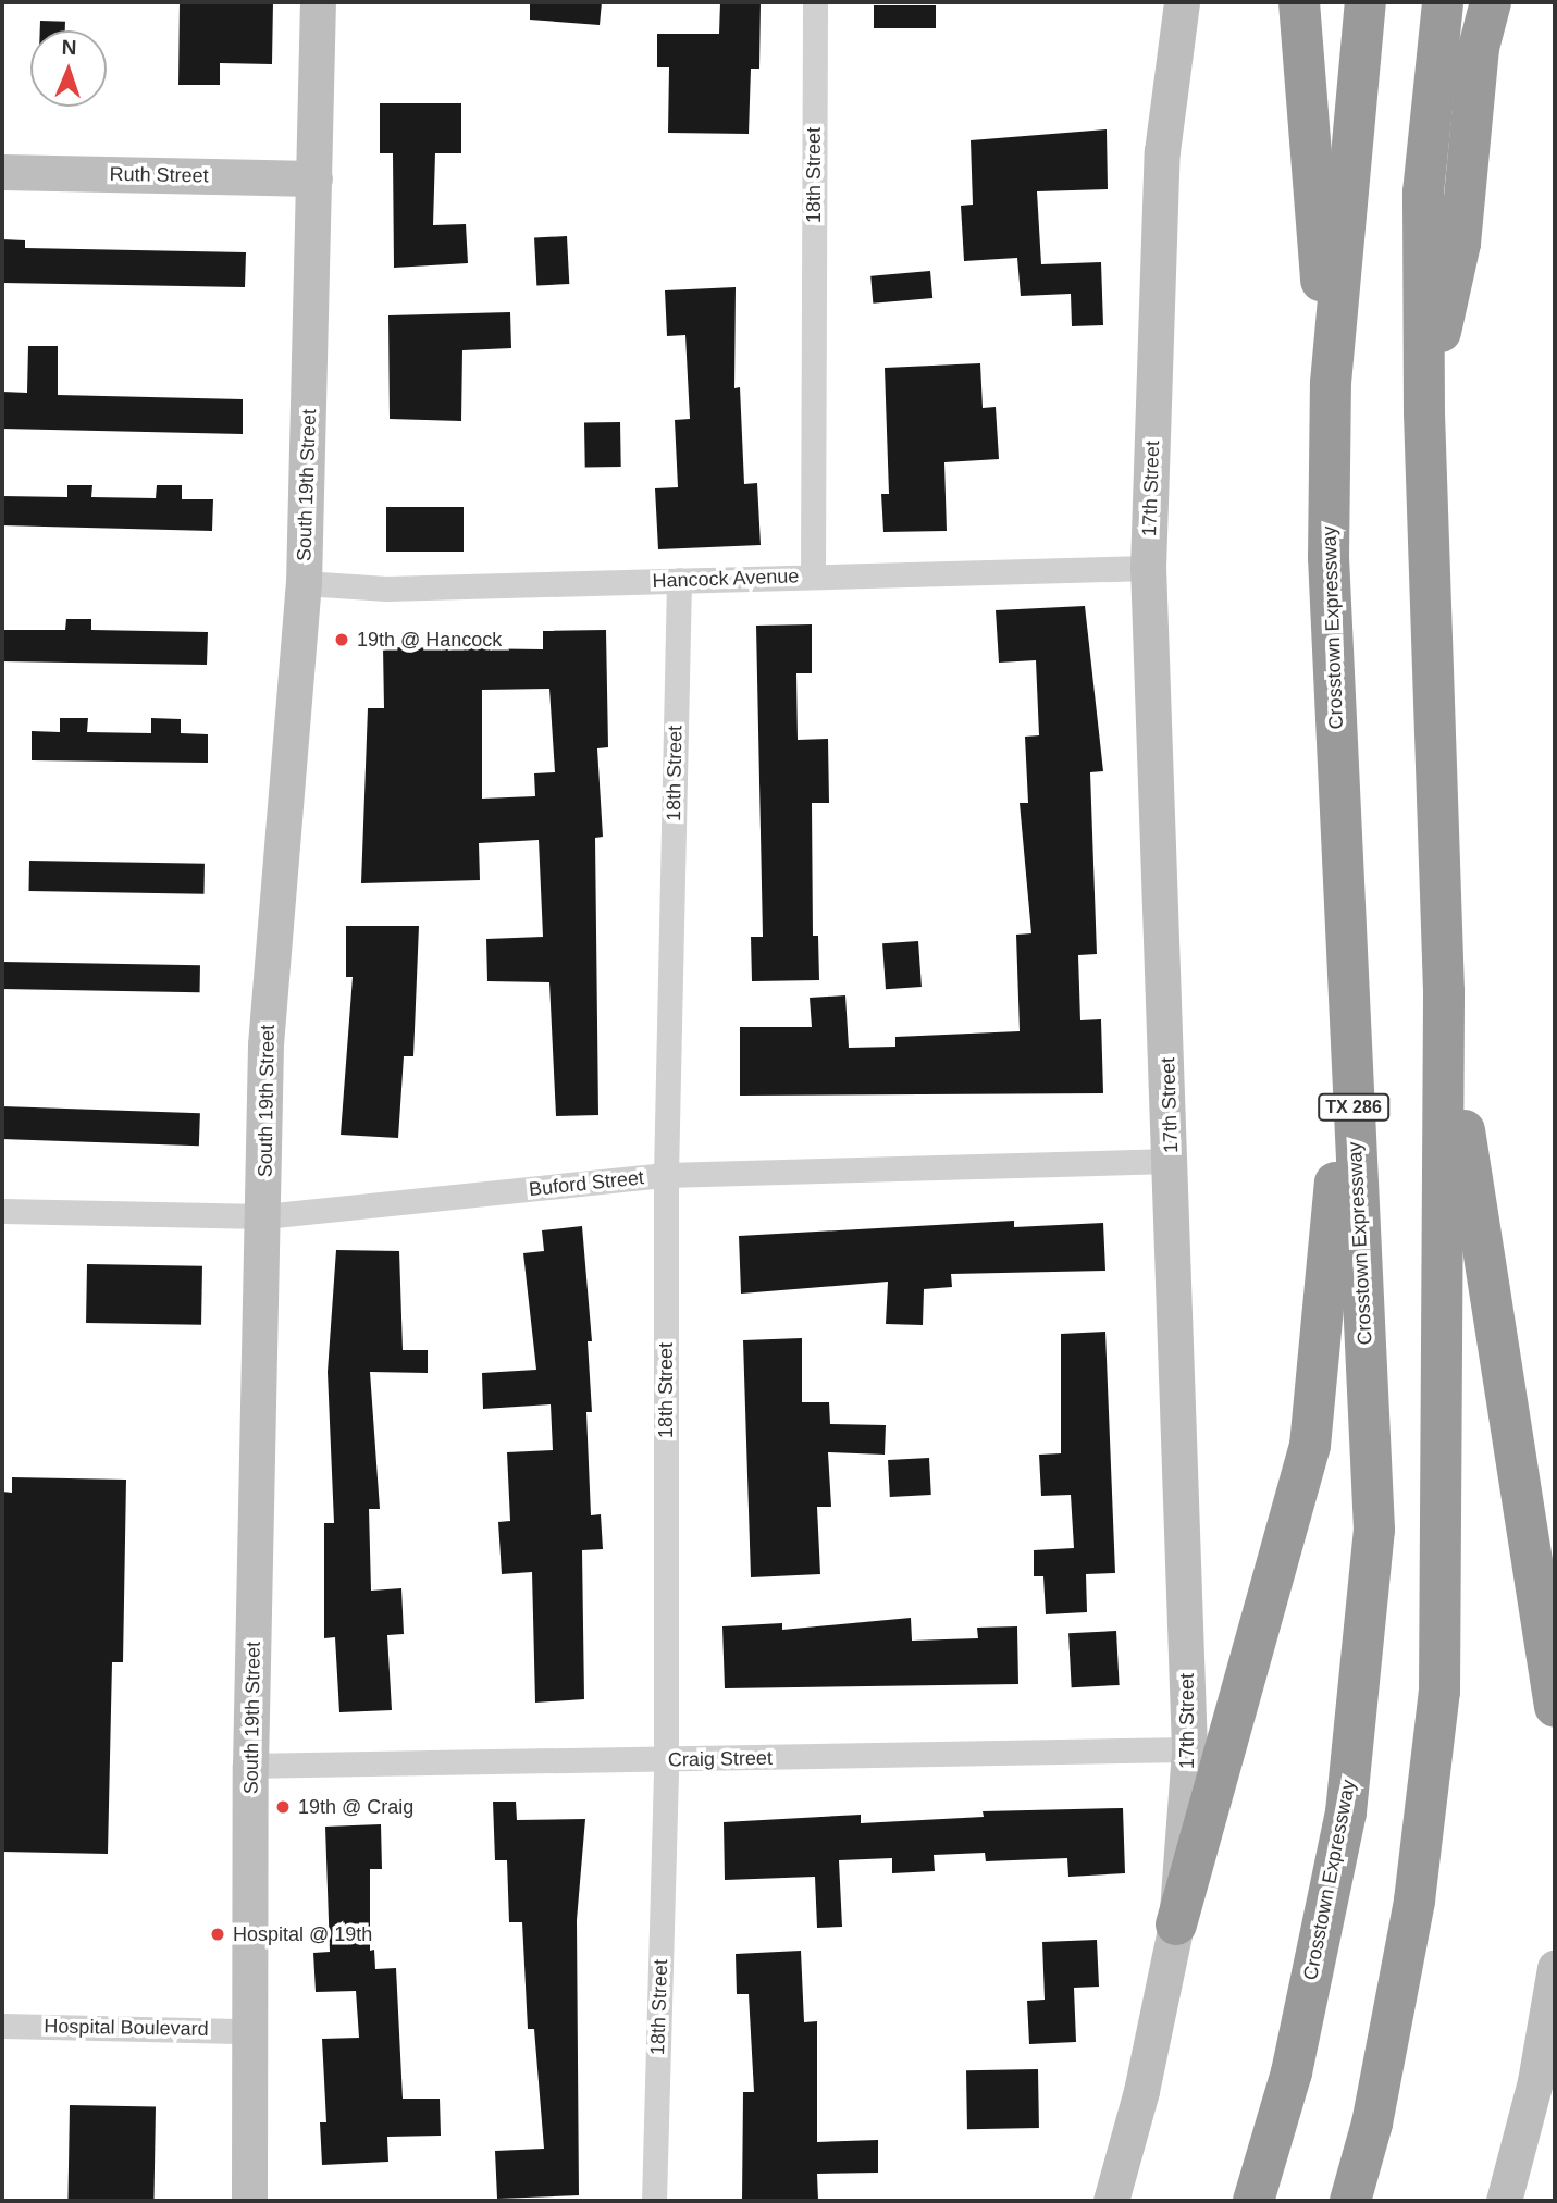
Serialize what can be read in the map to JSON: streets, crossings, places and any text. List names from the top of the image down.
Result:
{
  "streets": {
    "highway": ["Crosstown Expressway", "TX 286"],
    "street": [
      "Ruth Street",
      "18th Street",
      "South 19th Street",
      "17th Street",
      "Hancock Avenue",
      "Buford Street",
      "Craig Street",
      "Hospital Boulevard"
    ]
  },
  "crossings": [
    ["Ruth Street", "South 19th Street"],
    ["18th Street", "Hancock Avenue"],
    ["18th Street", "Buford Street"],
    ["18th Street", "Craig Street"],
    ["South 19th Street", "Hancock Avenue"],
    ["South 19th Street", "Buford Street"],
    ["South 19th Street", "Craig Street"],
    ["South 19th Street", "Hospital Boulevard"],
    ["17th Street", "Hancock Avenue"],
    ["17th Street", "Buford Street"],
    ["17th Street", "Craig Street"]
  ],
  "places": ["19th @ Hancock", "19th @ Craig", "Hospital @ 19th"],
  "north": "top"
}
